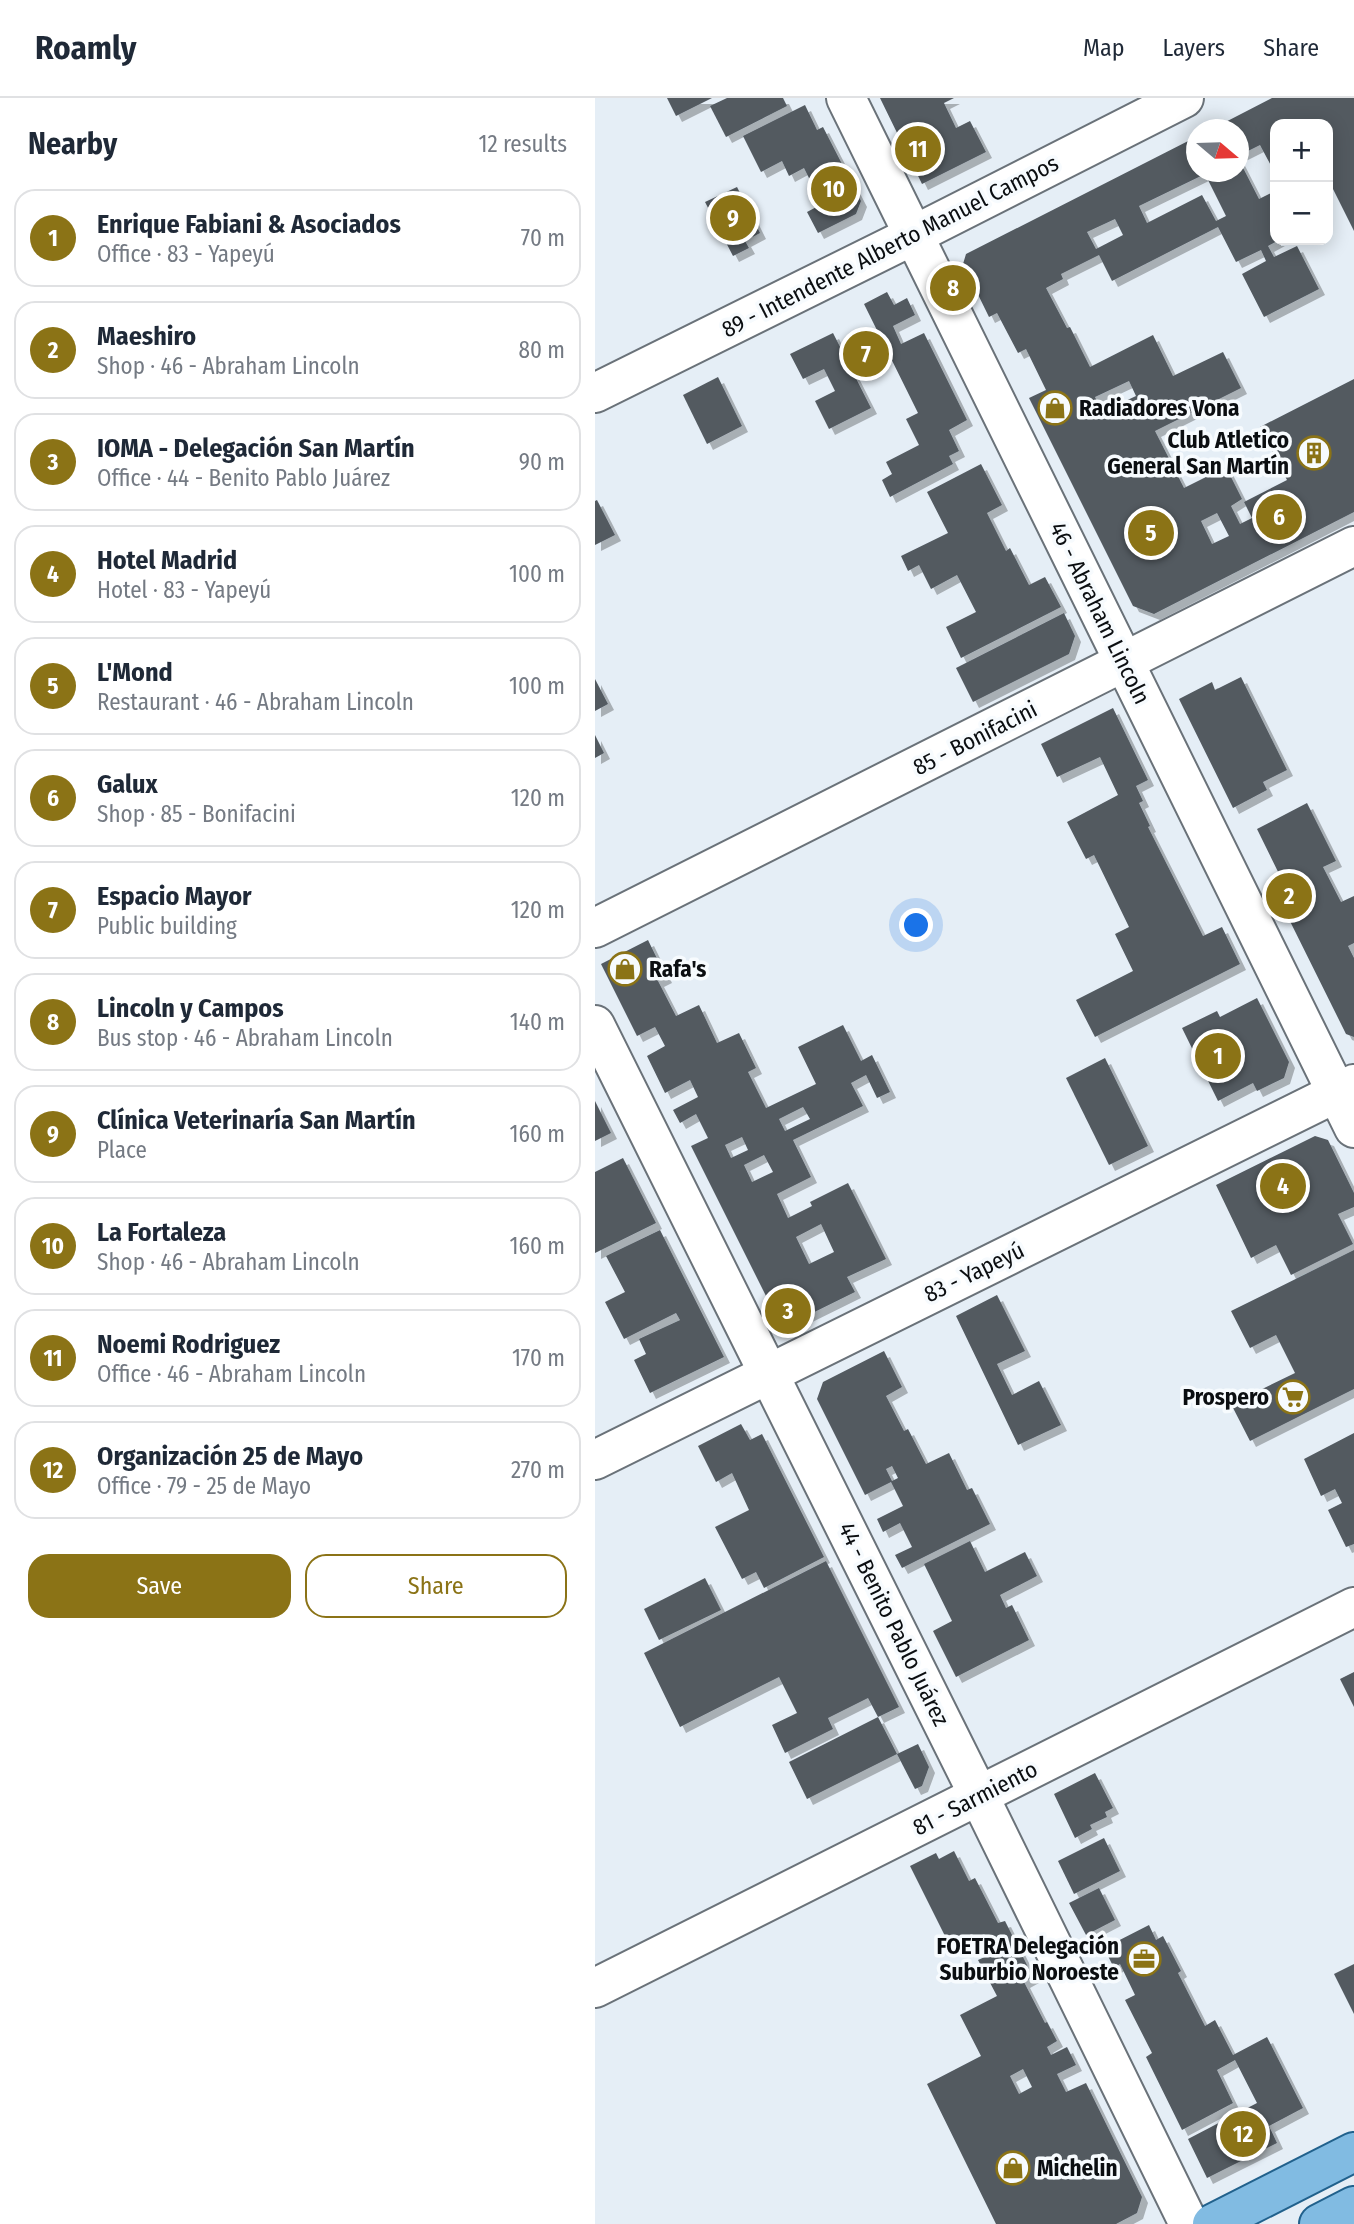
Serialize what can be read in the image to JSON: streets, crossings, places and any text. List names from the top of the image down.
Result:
{
  "streets": {
    "street": [
      "89 - Intendente Alberto Manuel Campos",
      "46 - Abraham Lincoln",
      "85 - Bonifacini",
      "83 - Yapeyú",
      "44 - Benito Pablo Juárez",
      "81 - Sarmiento"
    ]
  },
  "crossings": [
    ["89 - Intendente Alberto Manuel Campos", "46 - Abraham Lincoln"],
    ["46 - Abraham Lincoln", "85 - Bonifacini"],
    ["46 - Abraham Lincoln", "83 - Yapeyú"],
    ["83 - Yapeyú", "44 - Benito Pablo Juárez"],
    ["44 - Benito Pablo Juárez", "81 - Sarmiento"]
  ],
  "places": {
    "shop": ["Radiadores Vona", "Rafa's", "Michelin"],
    "building": ["Club Atletico General San Martín"],
    "supermarket": ["Prospero"],
    "office": ["FOETRA Delegación Suburbio Noroeste"]
  },
  "north": "right",
  "page": {
    "header": "Roamly",
    "nav": ["Map", "Layers", "Share"],
    "heading": ["Nearby", "12 results"],
    "map_buttons": ["+", "−"],
    "pins": [
      "11",
      "10",
      "9",
      "8",
      "7",
      "6",
      "5",
      "2",
      "1",
      "4",
      "3",
      "12"
    ],
    "list": [
      {
        "mark": "1",
        "name": "Enrique Fabiani & Asociados",
        "note": "Office · 83 - Yapeyú",
        "value": "70 m"
      },
      {
        "mark": "2",
        "name": "Maeshiro",
        "note": "Shop · 46 - Abraham Lincoln",
        "value": "80 m"
      },
      {
        "mark": "3",
        "name": "IOMA - Delegación San Martín",
        "note": "Office · 44 - Benito Pablo Juárez",
        "value": "90 m"
      },
      {
        "mark": "4",
        "name": "Hotel Madrid",
        "note": "Hotel · 83 - Yapeyú",
        "value": "100 m"
      },
      {
        "mark": "5",
        "name": "L'Mond",
        "note": "Restaurant · 46 - Abraham Lincoln",
        "value": "100 m"
      },
      {
        "mark": "6",
        "name": "Galux",
        "note": "Shop · 85 - Bonifacini",
        "value": "120 m"
      },
      {
        "mark": "7",
        "name": "Espacio Mayor",
        "note": "Public building",
        "value": "120 m"
      },
      {
        "mark": "8",
        "name": "Lincoln y Campos",
        "note": "Bus stop · 46 - Abraham Lincoln",
        "value": "140 m"
      },
      {
        "mark": "9",
        "name": "Clínica Veterinaría San Martín",
        "note": "Place",
        "value": "160 m"
      },
      {
        "mark": "10",
        "name": "La Fortaleza",
        "note": "Shop · 46 - Abraham Lincoln",
        "value": "160 m"
      },
      {
        "mark": "11",
        "name": "Noemi Rodriguez",
        "note": "Office · 46 - Abraham Lincoln",
        "value": "170 m"
      },
      {
        "mark": "12",
        "name": "Organización 25 de Mayo",
        "note": "Office · 79 - 25 de Mayo",
        "value": "270 m"
      }
    ],
    "buttons": ["Save", "Share"]
  }
}
